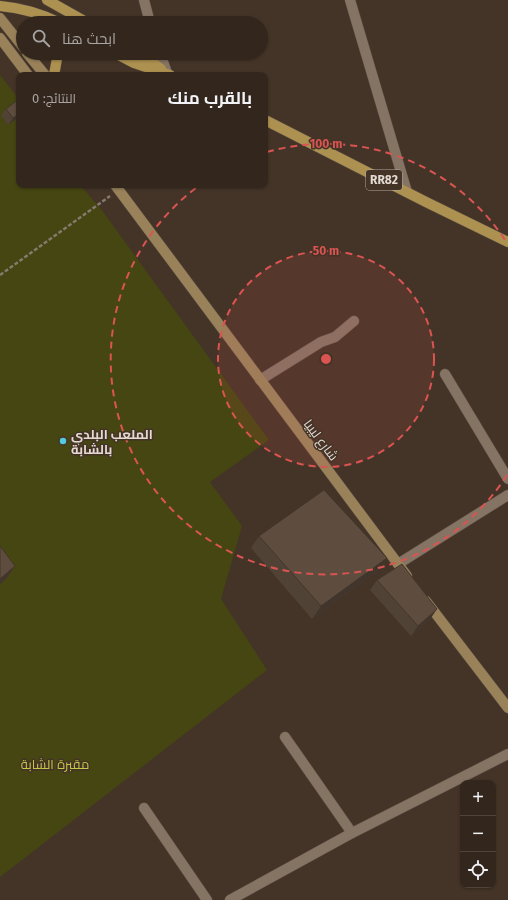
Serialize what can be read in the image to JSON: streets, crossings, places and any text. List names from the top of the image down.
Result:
{
  "streets": {
    "main road": ["RR82", "شارع ليبيا"]
  },
  "parks": ["مقبرة الشابة"],
  "places": ["الملعب البلدي بالشابة"],
  "page": {
    "search": "ابحث هنا",
    "heading": ["بالقرب منك", "النتائج: 0"],
    "map_buttons": ["+", "−"]
  },
  "rings": ["100 m", "50 m"]
}
